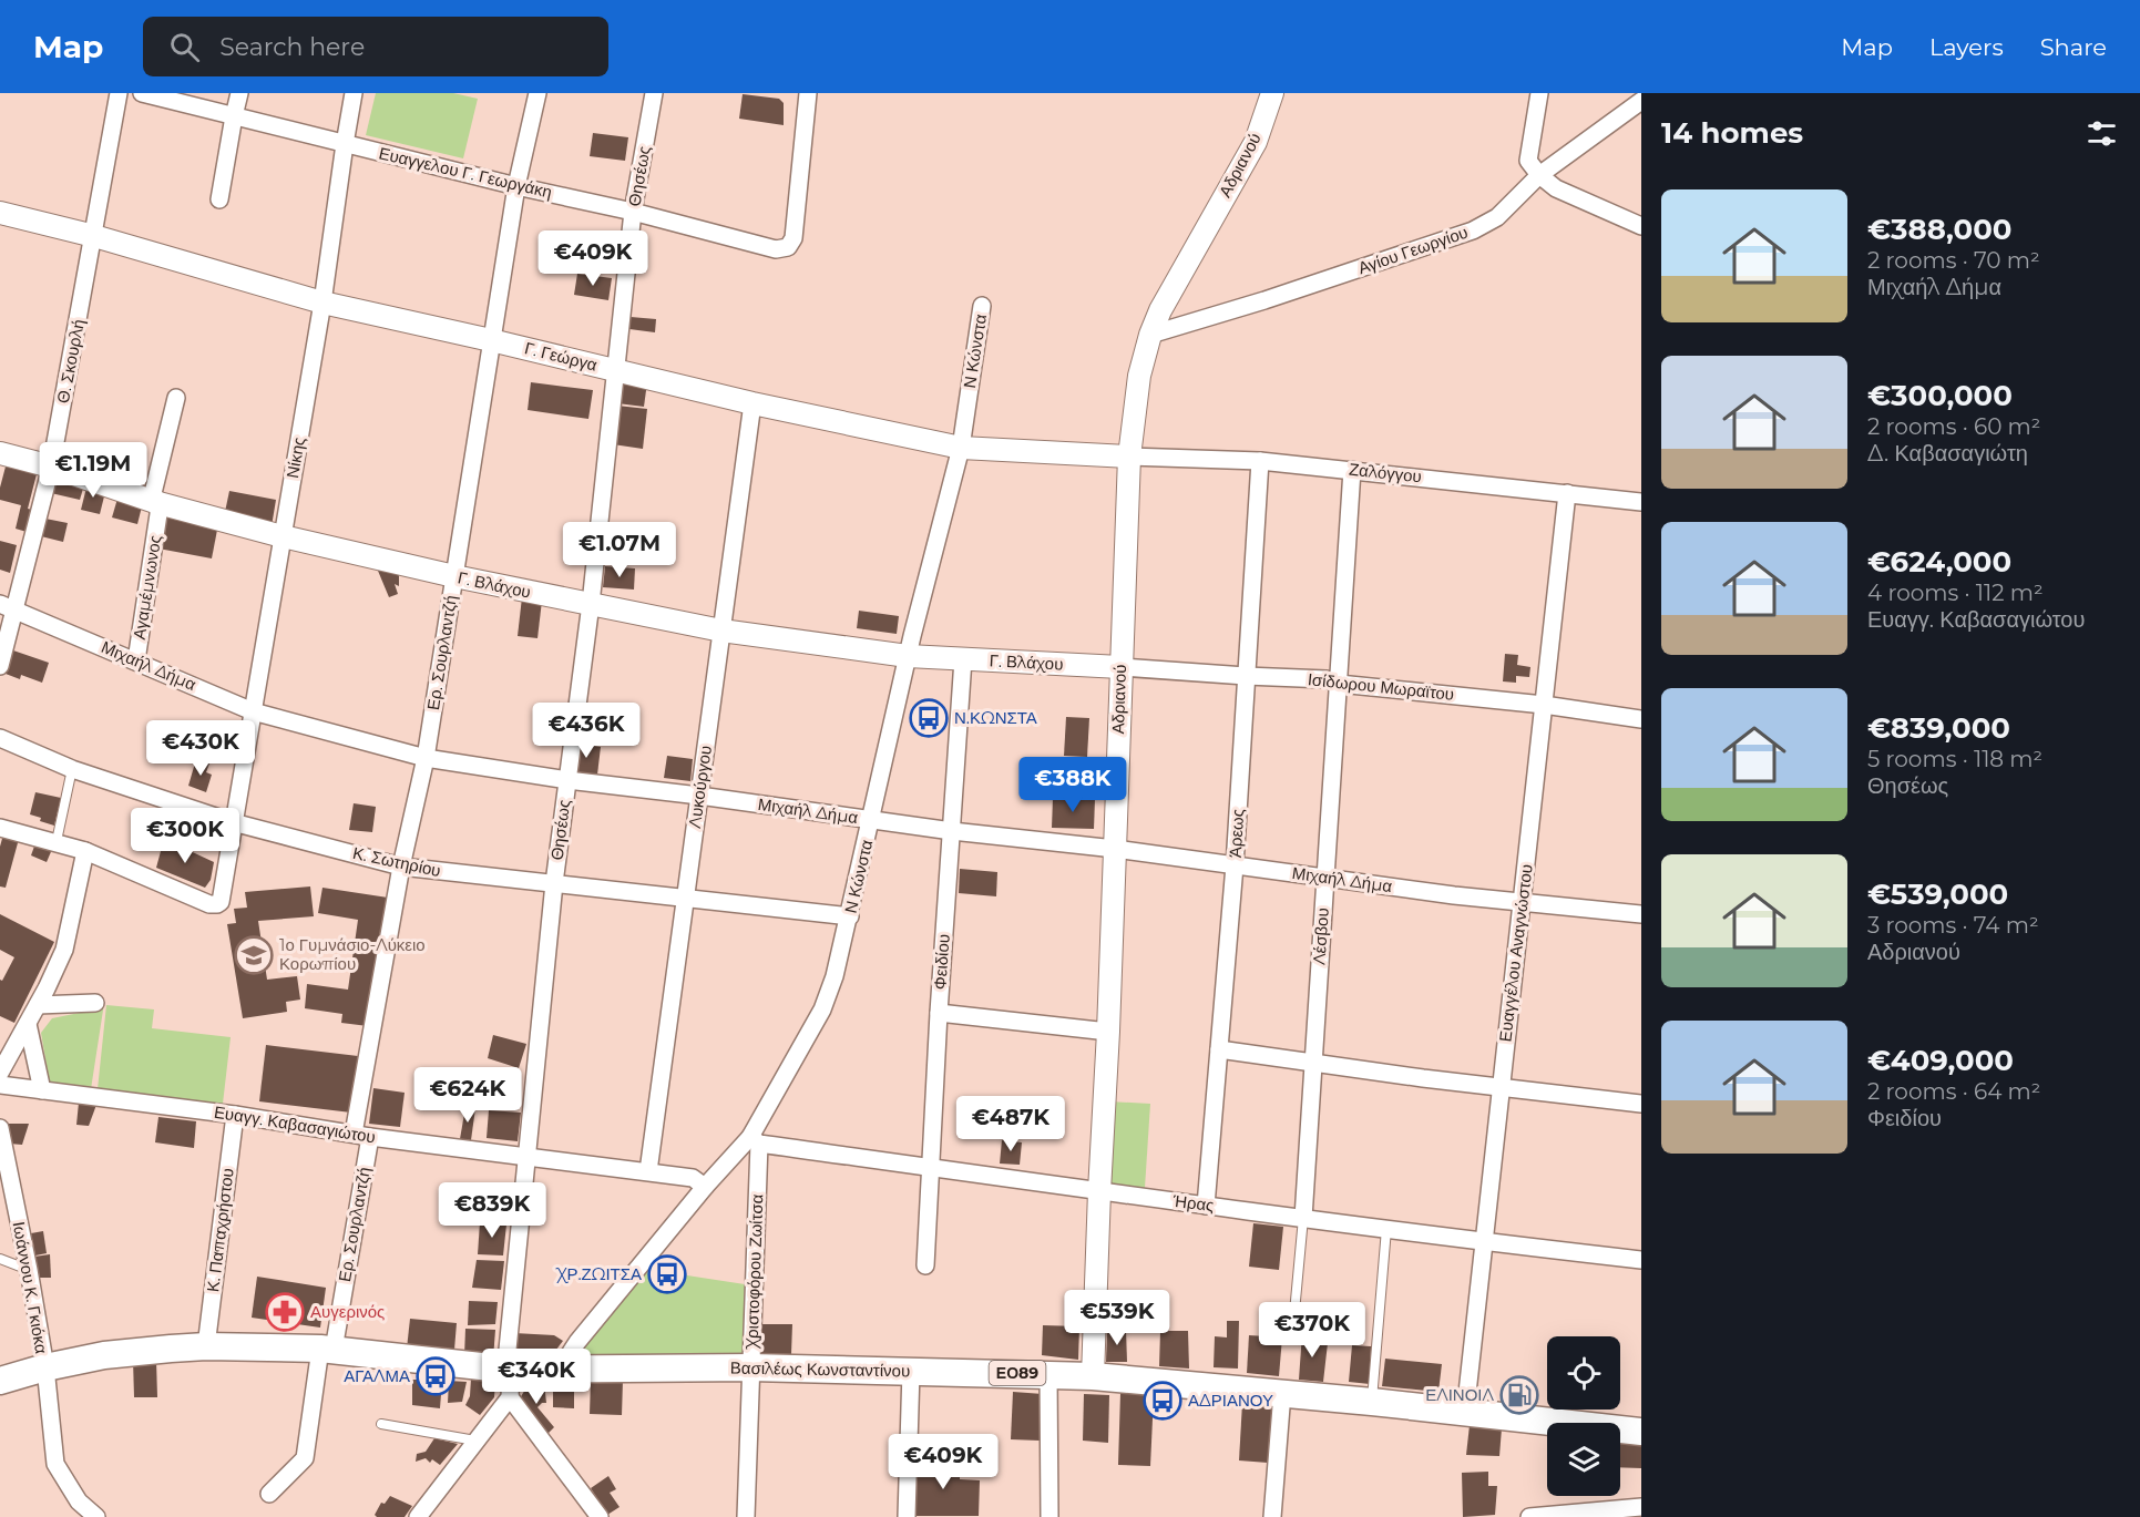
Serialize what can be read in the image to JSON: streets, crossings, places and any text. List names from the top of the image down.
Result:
{
  "streets": {
    "main road": ["Βασιλέως Κωνσταντίνου", "ΕΟ89"],
    "street": [
      "Αδριανού",
      "Ευαγγελου Γ. Γεωργάκη",
      "Θησέως",
      "Αγίου Γεωργίου",
      "Ν Κώνστα",
      "Γ. Γεώργα",
      "Θ. Σκουρλή",
      "Νίκης",
      "Ζαλόγγου",
      "Γ. Βλάχου",
      "Αγαμέμνωνος",
      "Ερ. Σουρλαντζή",
      "Μιχαήλ Δήμα",
      "Ισίδωρου Μωραϊτου",
      "Λυκούργου",
      "Άρεως",
      "Κ. Σωτηρίου",
      "Λέσβου",
      "Ευαγγέλου Αναγνώστου",
      "Φειδίου",
      "Ευαγγ. Καβασαγιώτου",
      "Ήρας",
      "Κ. Παπαχρήστου",
      "Χριστοφόρου Ζωίτσα",
      "Ιωάννου Κ. Γκιόκα"
    ]
  },
  "crossings": [
    ["Αδριανού", "Αγίου Γεωργίου"],
    ["Αδριανού", "Γ. Γεώργα"],
    ["Αδριανού", "Ζαλόγγου"],
    ["Αδριανού", "Γ. Βλάχου"],
    ["Αδριανού", "Μιχαήλ Δήμα"],
    ["Αδριανού", "Ισίδωρου Μωραϊτου"],
    ["Αδριανού", "Ήρας"],
    ["Αδριανού", "Βασιλέως Κωνσταντίνου"],
    ["Ευαγγελου Γ. Γεωργάκη", "Θησέως"],
    ["Ευαγγελου Γ. Γεωργάκη", "Νίκης"],
    ["Ευαγγελου Γ. Γεωργάκη", "Ερ. Σουρλαντζή"],
    ["Θησέως", "Γ. Γεώργα"],
    ["Θησέως", "Γ. Βλάχου"],
    ["Θησέως", "Μιχαήλ Δήμα"],
    ["Θησέως", "Κ. Σωτηρίου"],
    ["Θησέως", "Ευαγγ. Καβασαγιώτου"],
    ["Θησέως", "Βασιλέως Κωνσταντίνου"],
    ["Ν Κώνστα", "Γ. Γεώργα"],
    ["Ν Κώνστα", "Γ. Βλάχου"],
    ["Ν Κώνστα", "Μιχαήλ Δήμα"],
    ["Ν Κώνστα", "Κ. Σωτηρίου"],
    ["Ν Κώνστα", "Ευαγγ. Καβασαγιώτου"],
    ["Ν Κώνστα", "Ήρας"],
    ["Ν Κώνστα", "Χριστοφόρου Ζωίτσα"],
    ["Ν Κώνστα", "Βασιλέως Κωνσταντίνου"],
    ["Γ. Γεώργα", "Θ. Σκουρλή"],
    ["Γ. Γεώργα", "Νίκης"],
    ["Γ. Γεώργα", "Ζαλόγγου"],
    ["Γ. Γεώργα", "Ερ. Σουρλαντζή"],
    ["Γ. Γεώργα", "Λυκούργου"],
    ["Θ. Σκουρλή", "Γ. Βλάχου"],
    ["Θ. Σκουρλή", "Μιχαήλ Δήμα"],
    ["Νίκης", "Γ. Βλάχου"],
    ["Νίκης", "Μιχαήλ Δήμα"],
    ["Νίκης", "Κ. Σωτηρίου"],
    ["Ζαλόγγου", "Άρεως"],
    ["Ζαλόγγου", "Λέσβου"],
    ["Ζαλόγγου", "Ευαγγέλου Αναγνώστου"],
    ["Γ. Βλάχου", "Αγαμέμνωνος"],
    ["Γ. Βλάχου", "Ερ. Σουρλαντζή"],
    ["Γ. Βλάχου", "Ισίδωρου Μωραϊτου"],
    ["Γ. Βλάχου", "Λυκούργου"],
    ["Γ. Βλάχου", "Φειδίου"],
    ["Αγαμέμνωνος", "Μιχαήλ Δήμα"],
    ["Ερ. Σουρλαντζή", "Μιχαήλ Δήμα"],
    ["Ερ. Σουρλαντζή", "Κ. Σωτηρίου"],
    ["Ερ. Σουρλαντζή", "Ευαγγ. Καβασαγιώτου"],
    ["Ερ. Σουρλαντζή", "Βασιλέως Κωνσταντίνου"],
    ["Μιχαήλ Δήμα", "Λυκούργου"],
    ["Μιχαήλ Δήμα", "Άρεως"],
    ["Μιχαήλ Δήμα", "Λέσβου"],
    ["Μιχαήλ Δήμα", "Ευαγγέλου Αναγνώστου"],
    ["Μιχαήλ Δήμα", "Φειδίου"],
    ["Ισίδωρου Μωραϊτου", "Άρεως"],
    ["Ισίδωρου Μωραϊτου", "Λέσβου"],
    ["Ισίδωρου Μωραϊτου", "Ευαγγέλου Αναγνώστου"],
    ["Λυκούργου", "Κ. Σωτηρίου"],
    ["Λυκούργου", "Ευαγγ. Καβασαγιώτου"],
    ["Άρεως", "Ήρας"],
    ["Λέσβου", "Ήρας"],
    ["Ευαγγέλου Αναγνώστου", "Ήρας"],
    ["Ευαγγέλου Αναγνώστου", "Βασιλέως Κωνσταντίνου"],
    ["Φειδίου", "Ήρας"],
    ["Ευαγγ. Καβασαγιώτου", "Κ. Παπαχρήστου"],
    ["Ήρας", "Χριστοφόρου Ζωίτσα"],
    ["Κ. Παπαχρήστου", "Βασιλέως Κωνσταντίνου"],
    ["Χριστοφόρου Ζωίτσα", "Βασιλέως Κωνσταντίνου"],
    ["Ιωάννου Κ. Γκιόκα", "Βασιλέως Κωνσταντίνου"]
  ],
  "places": {
    "bus stop": [
      "Ν.ΚΩΝΣΤΑ",
      "ΧΡ.ΖΩΙΤΣΑ",
      "ΑΓΑΛΜΑ",
      "ΑΔΡΙΑΝΟΥ"
    ],
    "school or university": ["1ο Γυμνάσιο-Λύκειο Κορωπίου"],
    "pharmacy": ["Αυγερινός"],
    "fuel station": ["ΕΛΙΝΟΙΛ"]
  },
  "page": {
    "header": "Map",
    "search": "Search here",
    "nav": ["Map", "Layers", "Share"],
    "heading": "14 homes",
    "list": [
      {
        "name": "€388,000",
        "note": "2 rooms · 70 m² · Μιχαήλ Δήμα"
      },
      {
        "name": "€300,000",
        "note": "2 rooms · 60 m² · Δ. Καβασαγιώτη"
      },
      {
        "name": "€624,000",
        "note": "4 rooms · 112 m² · Ευαγγ. Καβασαγιώτου"
      },
      {
        "name": "€839,000",
        "note": "5 rooms · 118 m² · Θησέως"
      },
      {
        "name": "€539,000",
        "note": "3 rooms · 74 m² · Αδριανού"
      },
      {
        "name": "€409,000",
        "note": "2 rooms · 64 m² · Φειδίου"
      }
    ],
    "price": [
      "€409K",
      "€1.19M",
      "€1.07M",
      "€436K",
      "€430K",
      "€388K",
      "€300K",
      "€624K",
      "€487K",
      "€839K",
      "€539K",
      "€370K",
      "€340K",
      "€409K"
    ]
  }
}
